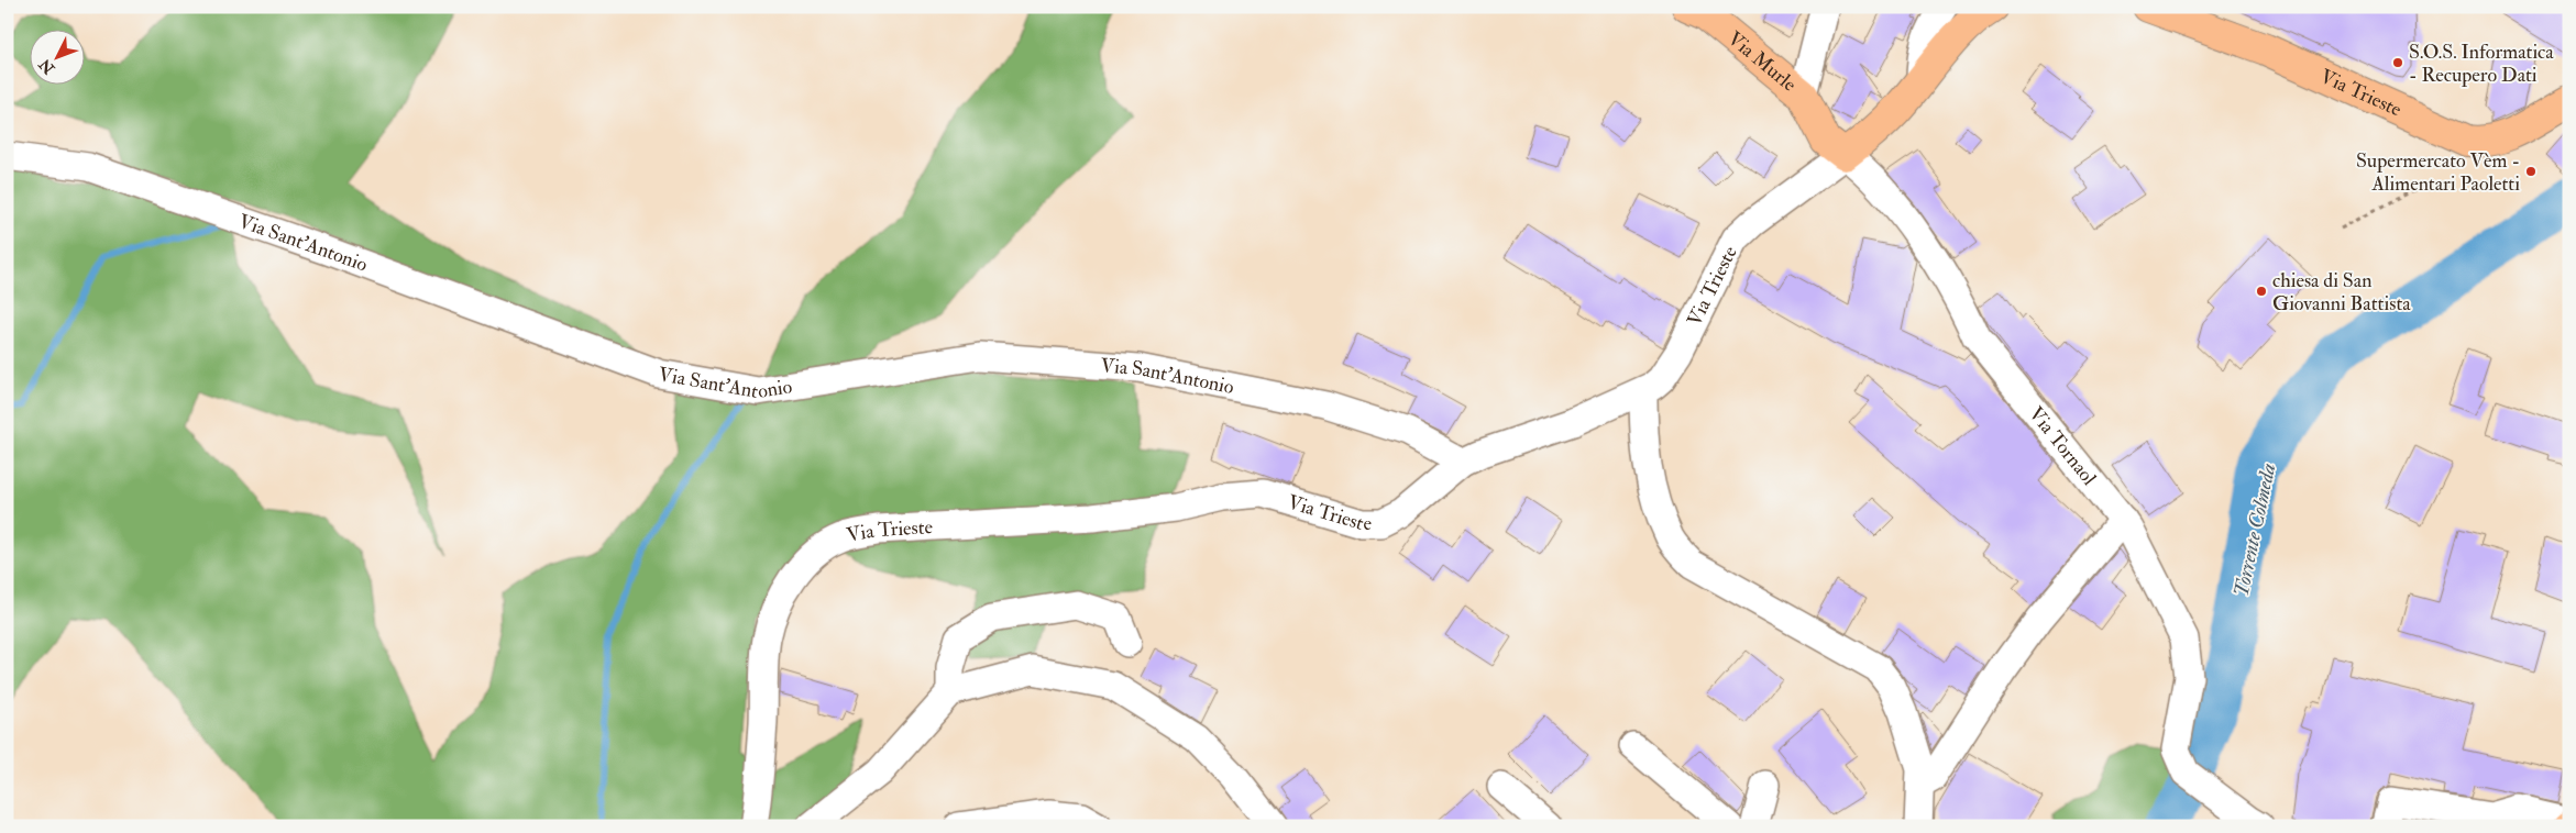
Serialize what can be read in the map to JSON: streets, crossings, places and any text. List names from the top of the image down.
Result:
{
  "streets": {
    "main road": ["Via Murle", "Via Trieste"],
    "street": ["Via Sant'Antonio", "Via Tornaol"]
  },
  "crossings": [
    ["Via Murle", "Via Trieste"],
    ["Via Murle", "Via Tornaol"],
    ["Via Trieste", "Via Sant'Antonio"],
    ["Via Trieste", "Via Tornaol"]
  ],
  "water": ["Torrente Colmeda"],
  "places": ["S.O.S. Informatica - Recupero Dati", "Supermercato Vèm - Alimentari Paoletti", "chiesa di San Giovanni Battista"],
  "north": "bottom left"
}
